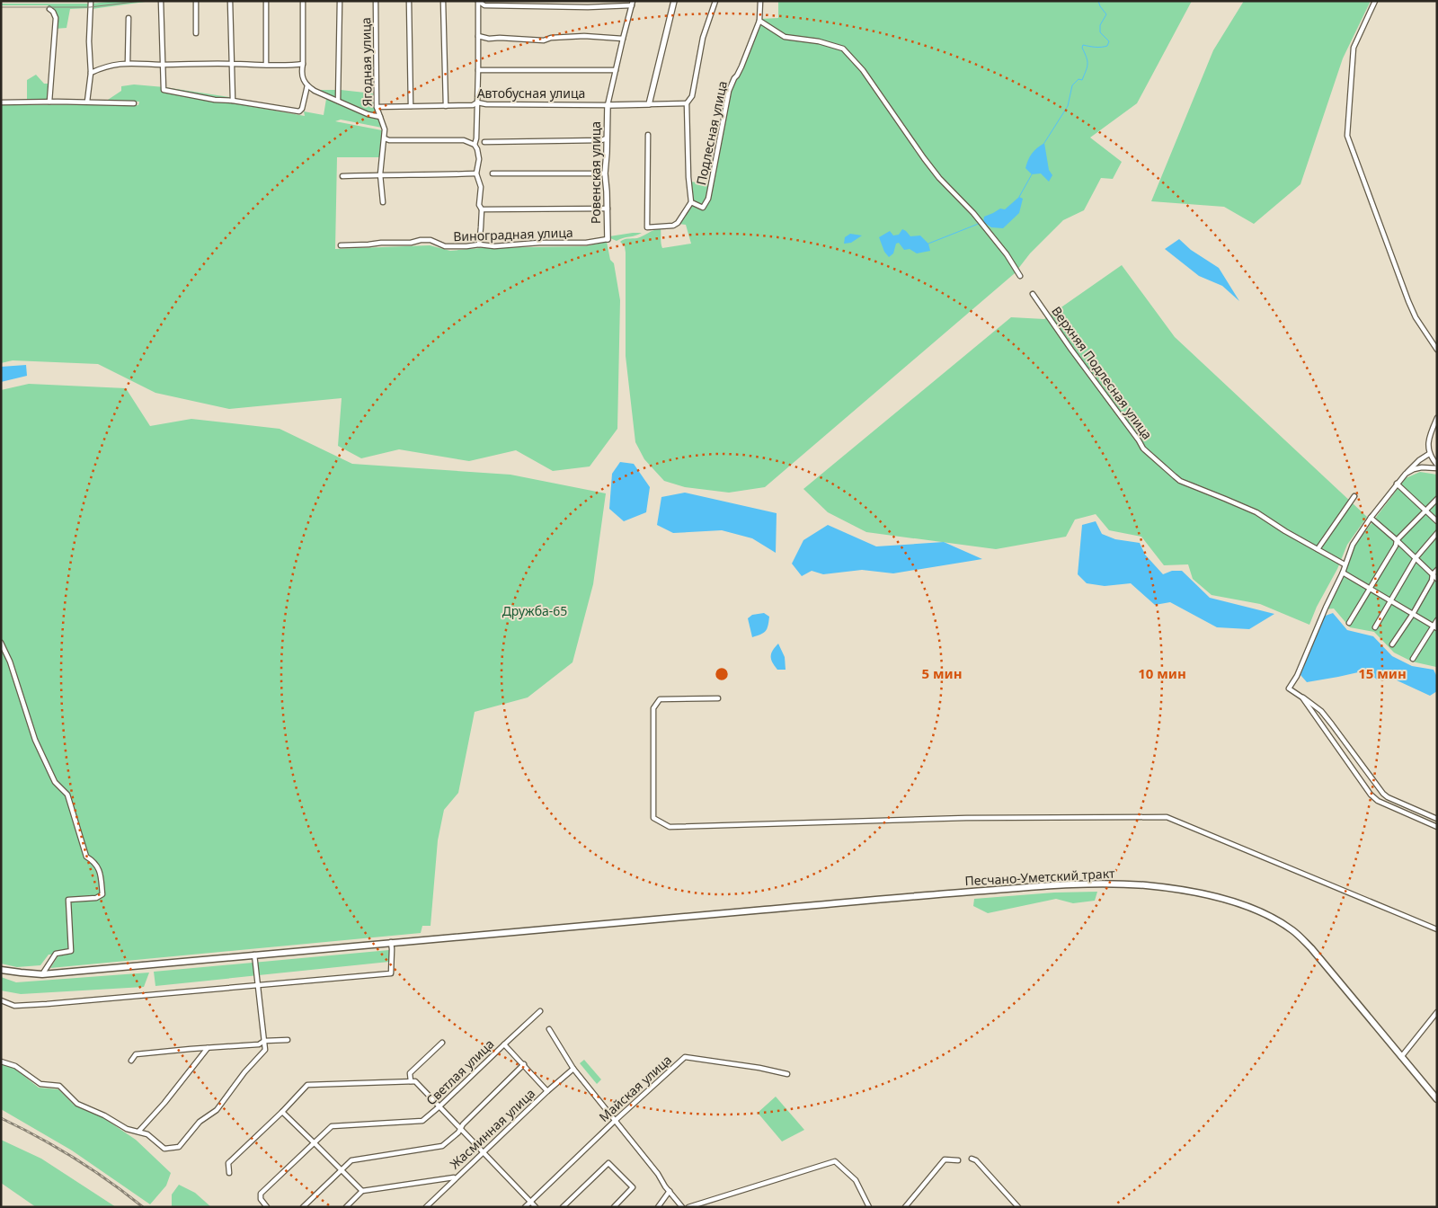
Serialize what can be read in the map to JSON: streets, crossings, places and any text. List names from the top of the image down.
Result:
{
  "streets": {
    "main road": ["Песчано-Уметский тракт"],
    "street": [
      "Ягодная улица",
      "Автобусная улица",
      "Подлесная улица",
      "Ровенская улица",
      "Виноградная улица",
      "Верхняя Подлесная улица",
      "Светлая улица",
      "Майская улица",
      "Жасминная улица"
    ]
  },
  "crossings": [
    ["Ягодная улица", "Автобусная улица"],
    ["Автобусная улица", "Ровенская улица"],
    ["Ровенская улица", "Виноградная улица"]
  ],
  "parks": ["Дружба-65"],
  "rings": ["5 мин", "10 мин", "15 мин"]
}
